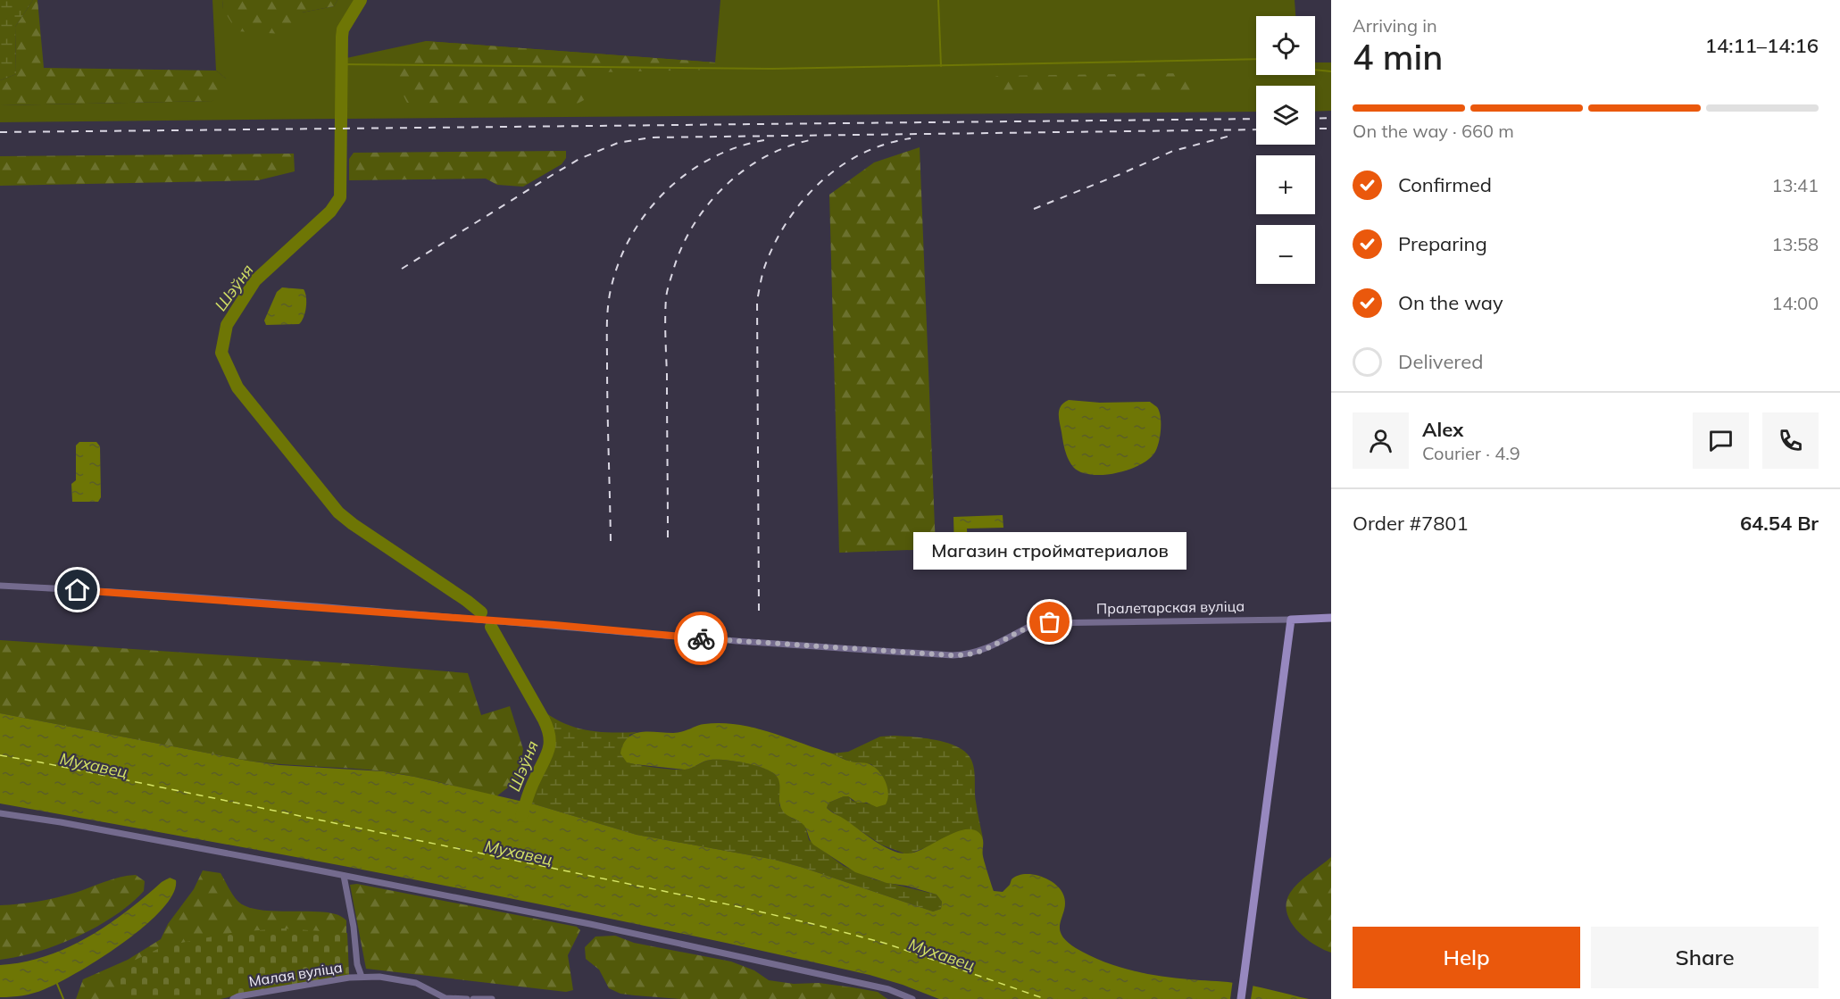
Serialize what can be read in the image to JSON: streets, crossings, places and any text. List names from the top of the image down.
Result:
{
  "streets": {
    "main road": ["Пралетарская вуліца"],
    "street": ["Малая вуліца"]
  },
  "water": ["Шэўня", "Мухавец"],
  "places": ["Магазин стройматериалов"],
  "page": {
    "heading": ["4 min", "Arriving in", "14:11–14:16"],
    "panel": [
      "Alex",
      "Courier · 4.9",
      "Order #7801",
      "64.54 Br"
    ],
    "map_buttons": ["+", "−"],
    "bar": "On the way · 660 m",
    "list": [
      ["Confirmed", "13:41"],
      ["Preparing", "13:58"],
      ["On the way", "14:00"],
      "Delivered"
    ],
    "bubble": "Магазин стройматериалов",
    "buttons": ["Help", "Share"]
  }
}
